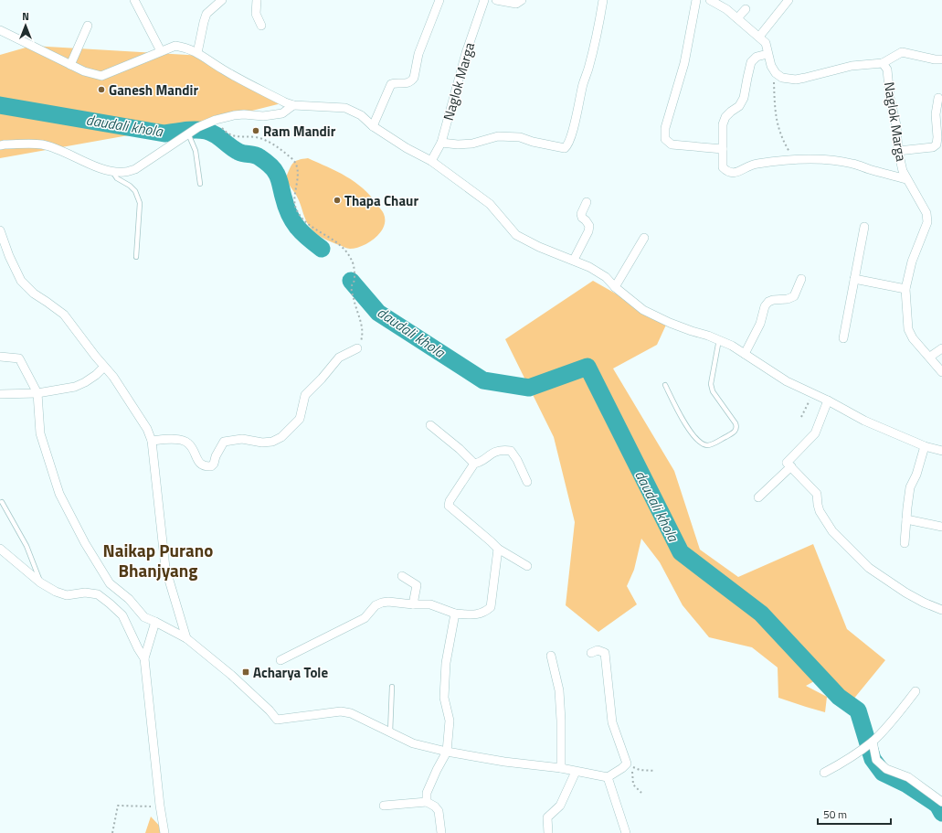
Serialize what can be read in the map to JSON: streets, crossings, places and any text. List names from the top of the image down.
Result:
{
  "streets": {
    "street": ["Naglok Marga"]
  },
  "districts": ["Naikap Purano Bhanjyang"],
  "water": ["daudali khola"],
  "places": {
    "other": ["Ganesh Mandir", "Ram Mandir", "Thapa Chaur"],
    "transit": ["Acharya Tole"]
  },
  "scale_bar": "50 m",
  "north": "top"
}
